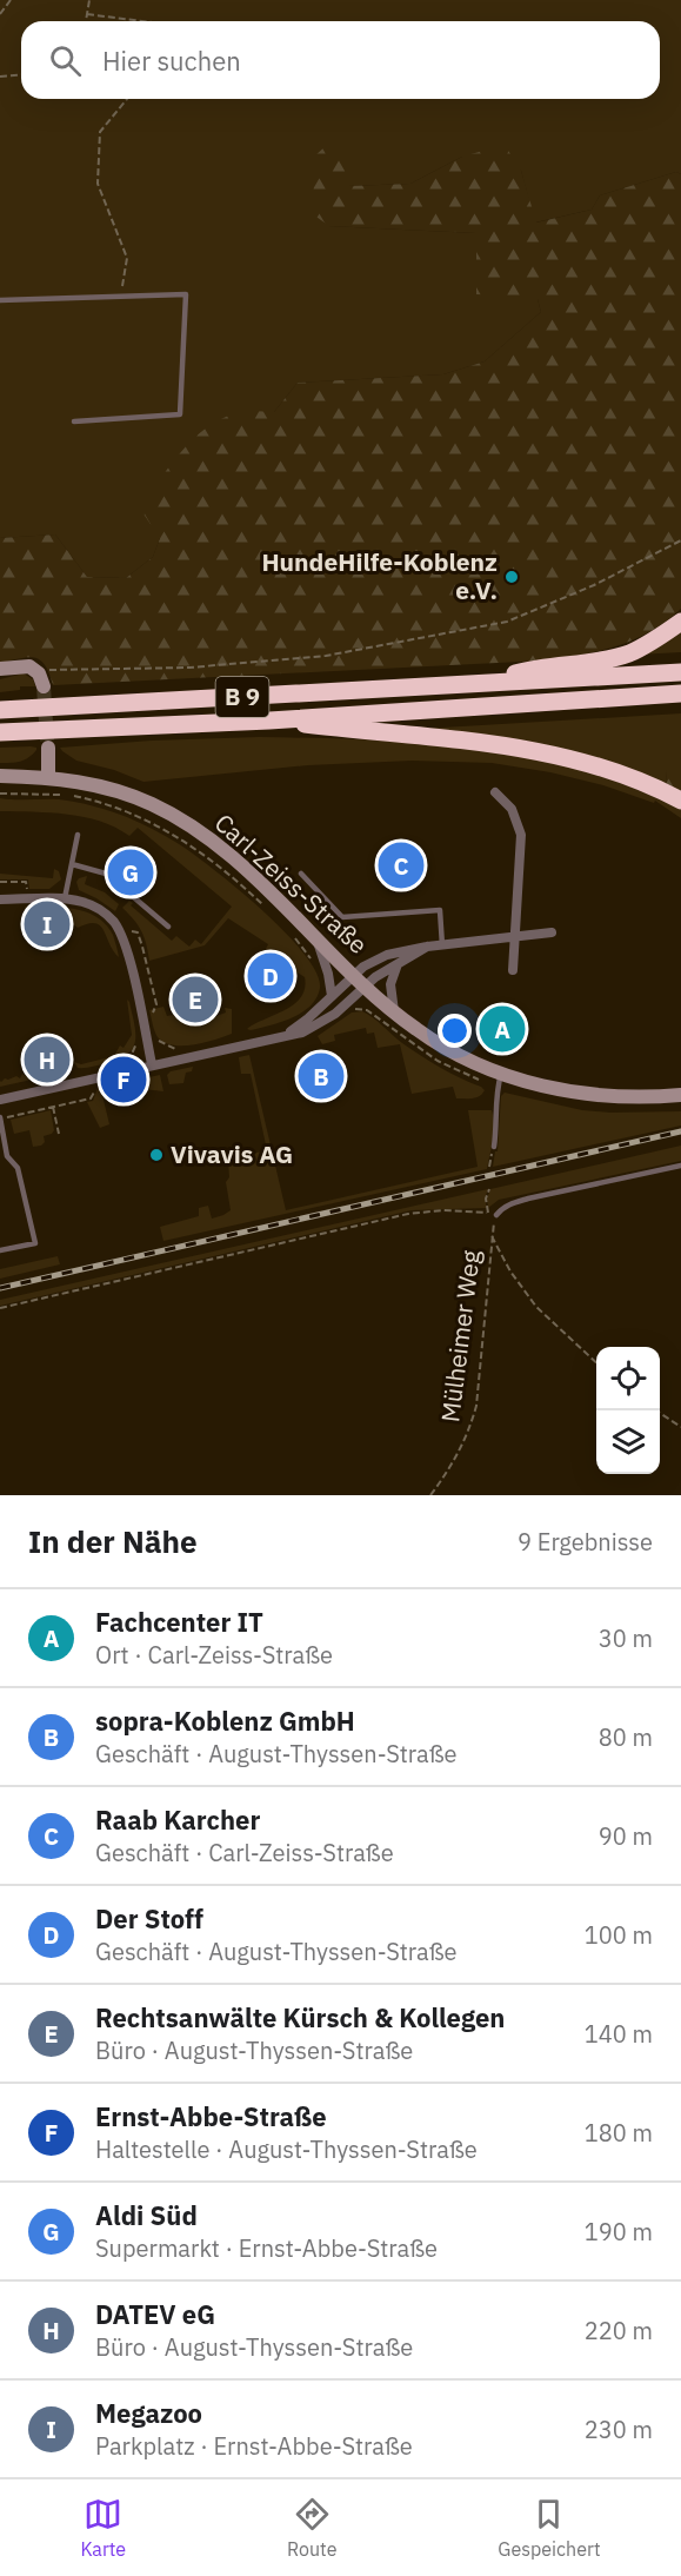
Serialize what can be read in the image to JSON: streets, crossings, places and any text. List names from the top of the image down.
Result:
{
  "streets": {
    "highway": ["B 9"],
    "main road": ["Carl-Zeiss-Straße"],
    "path": ["Mülheimer Weg"]
  },
  "places": ["HundeHilfe-Koblenz e.V.", "Vivavis AG"],
  "page": {
    "search": "Hier suchen",
    "pins": [
      "C",
      "G",
      "I",
      "D",
      "E",
      "A",
      "H",
      "B",
      "F"
    ],
    "heading": ["In der Nähe", "9 Ergebnisse"],
    "list": [
      {
        "mark": "A",
        "name": "Fachcenter IT",
        "note": "Ort · Carl-Zeiss-Straße",
        "value": "30 m"
      },
      {
        "mark": "B",
        "name": "sopra-Koblenz GmbH",
        "note": "Geschäft · August-Thyssen-Straße",
        "value": "80 m"
      },
      {
        "mark": "C",
        "name": "Raab Karcher",
        "note": "Geschäft · Carl-Zeiss-Straße",
        "value": "90 m"
      },
      {
        "mark": "D",
        "name": "Der Stoff",
        "note": "Geschäft · August-Thyssen-Straße",
        "value": "100 m"
      },
      {
        "mark": "E",
        "name": "Rechtsanwälte Kürsch & Kollegen",
        "note": "Büro · August-Thyssen-Straße",
        "value": "140 m"
      },
      {
        "mark": "F",
        "name": "Ernst-Abbe-Straße",
        "note": "Haltestelle · August-Thyssen-Straße",
        "value": "180 m"
      },
      {
        "mark": "G",
        "name": "Aldi Süd",
        "note": "Supermarkt · Ernst-Abbe-Straße",
        "value": "190 m"
      },
      {
        "mark": "H",
        "name": "DATEV eG",
        "note": "Büro · August-Thyssen-Straße",
        "value": "220 m"
      },
      {
        "mark": "I",
        "name": "Megazoo",
        "note": "Parkplatz · Ernst-Abbe-Straße",
        "value": "230 m"
      }
    ],
    "nav": ["Karte", "Route", "Gespeichert"]
  }
}
